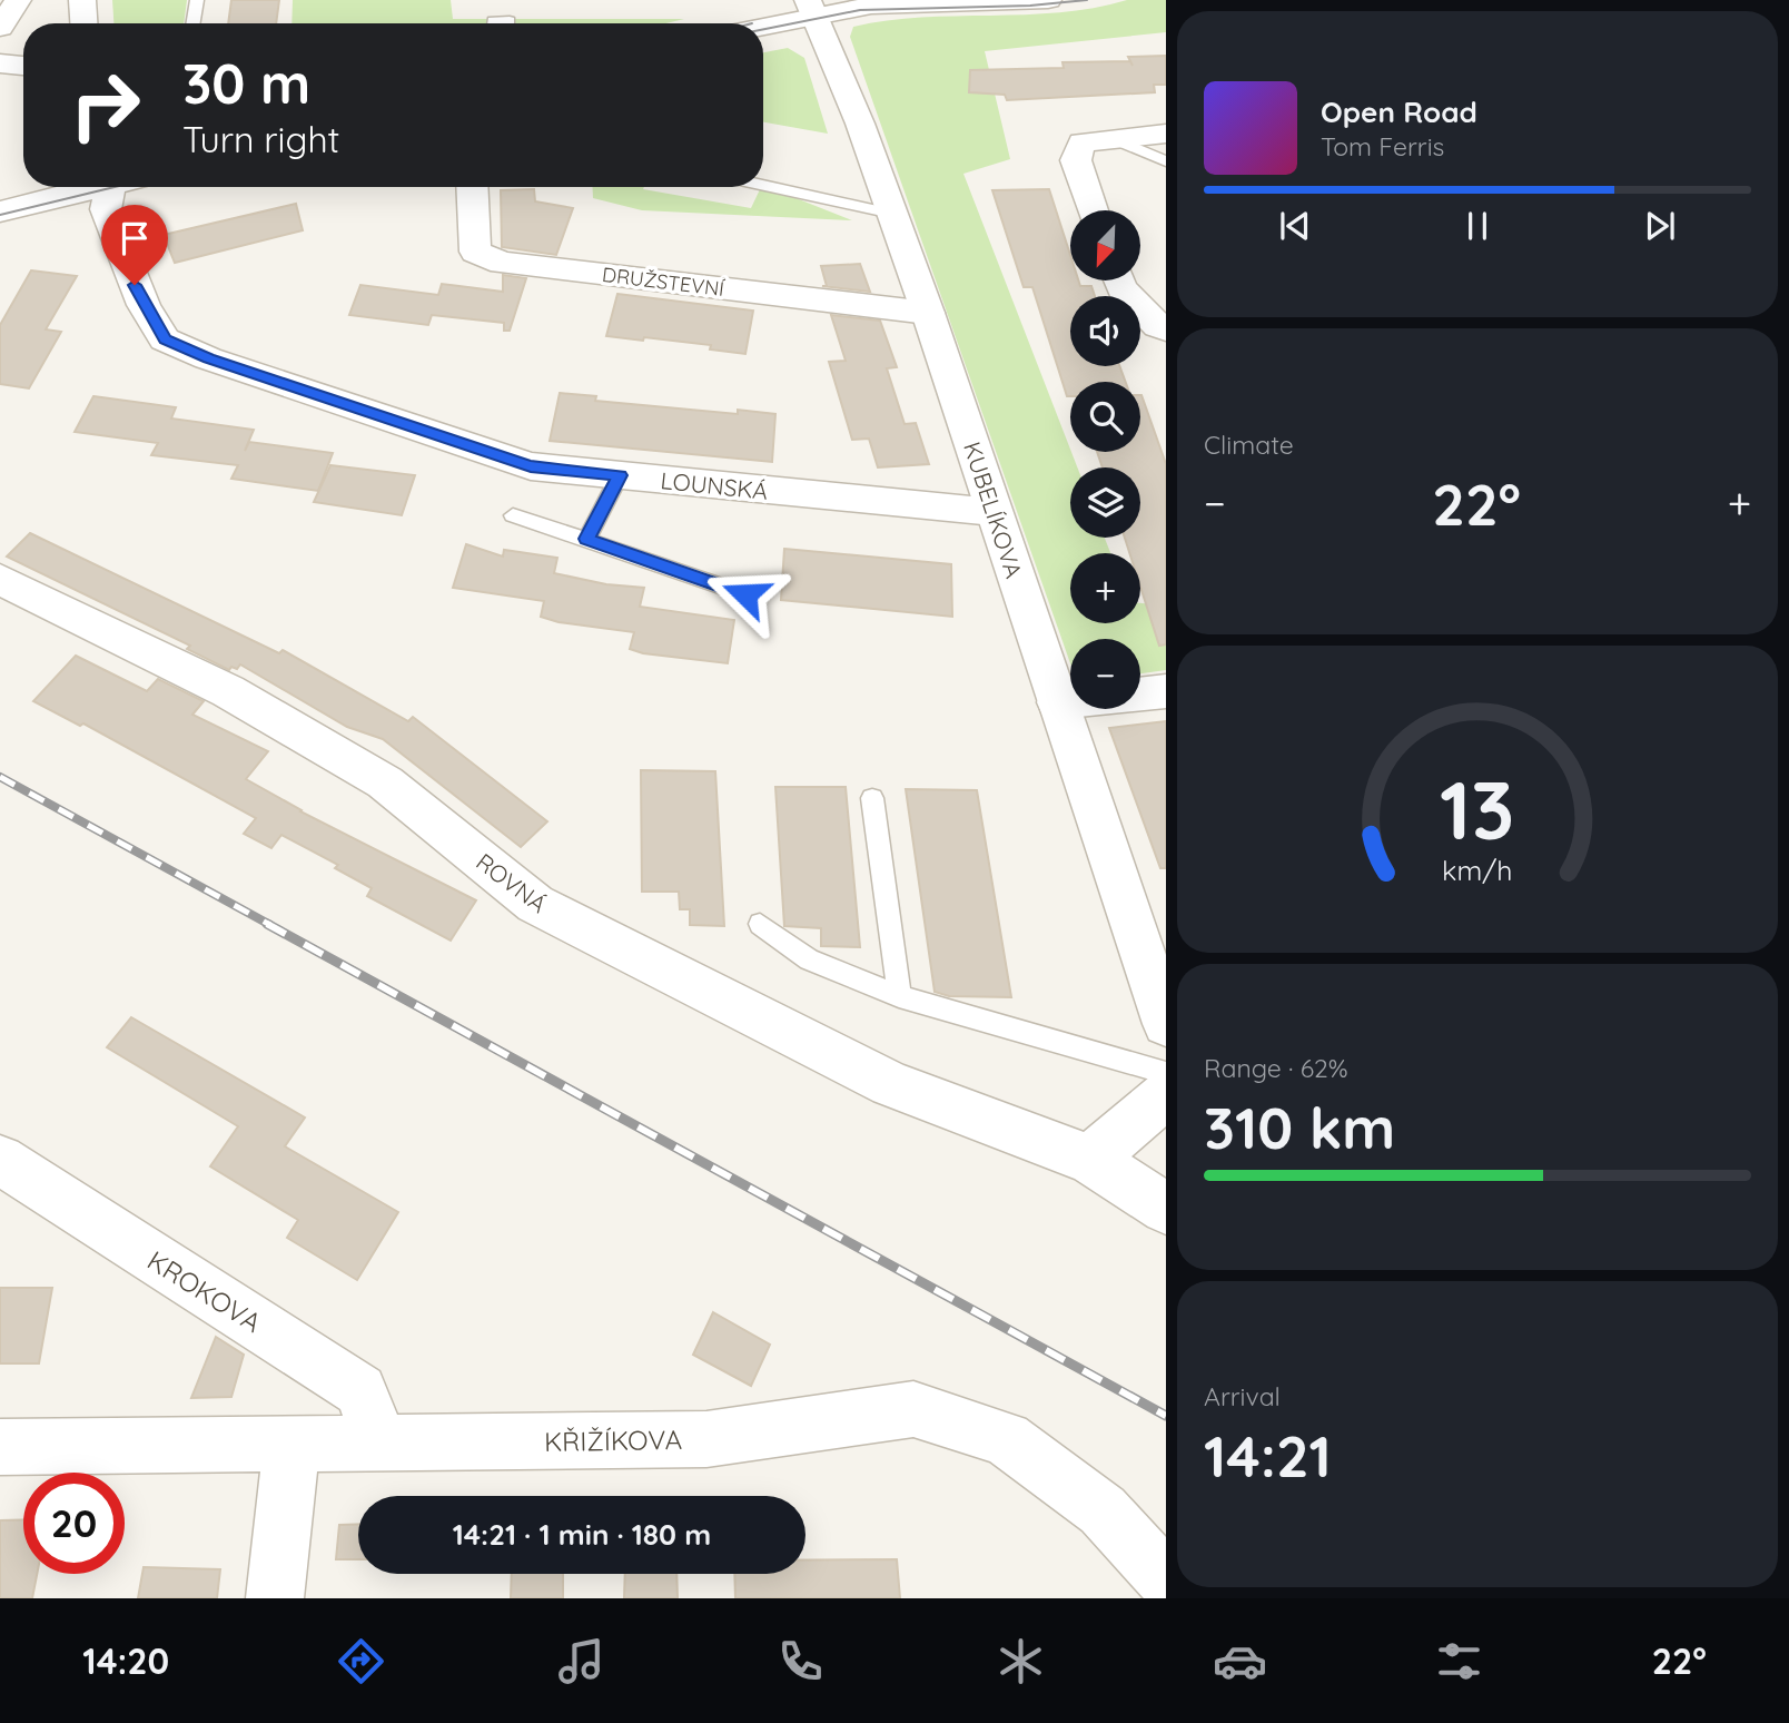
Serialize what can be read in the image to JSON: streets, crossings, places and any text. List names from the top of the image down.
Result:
{
  "streets": {
    "street": [
      "DRUŽSTEVNÍ",
      "LOUNSKÁ",
      "KUBELÍKOVA",
      "ROVNÁ",
      "KROKOVA",
      "KŘIŽÍKOVA"
    ]
  },
  "crossings": [
    ["DRUŽSTEVNÍ", "KUBELÍKOVA"],
    ["LOUNSKÁ", "KUBELÍKOVA"],
    ["KROKOVA", "KŘIŽÍKOVA"]
  ],
  "north": "bottom left",
  "page": {
    "turn": ["30 m", "Turn right"],
    "song": ["Open Road", "Tom Ferris"],
    "map_buttons": ["+", "−"],
    "tile": [
      "Climate",
      ["Range · 62%", "310 km"],
      ["Arrival", "14:21"]
    ],
    "heat": ["−", "22°", "+"],
    "limit": "20",
    "trip": "14:21 · 1 min · 180 m",
    "tabs": ["14:20", "22°"],
    "gauge": ["13", "km/h"]
  }
}
